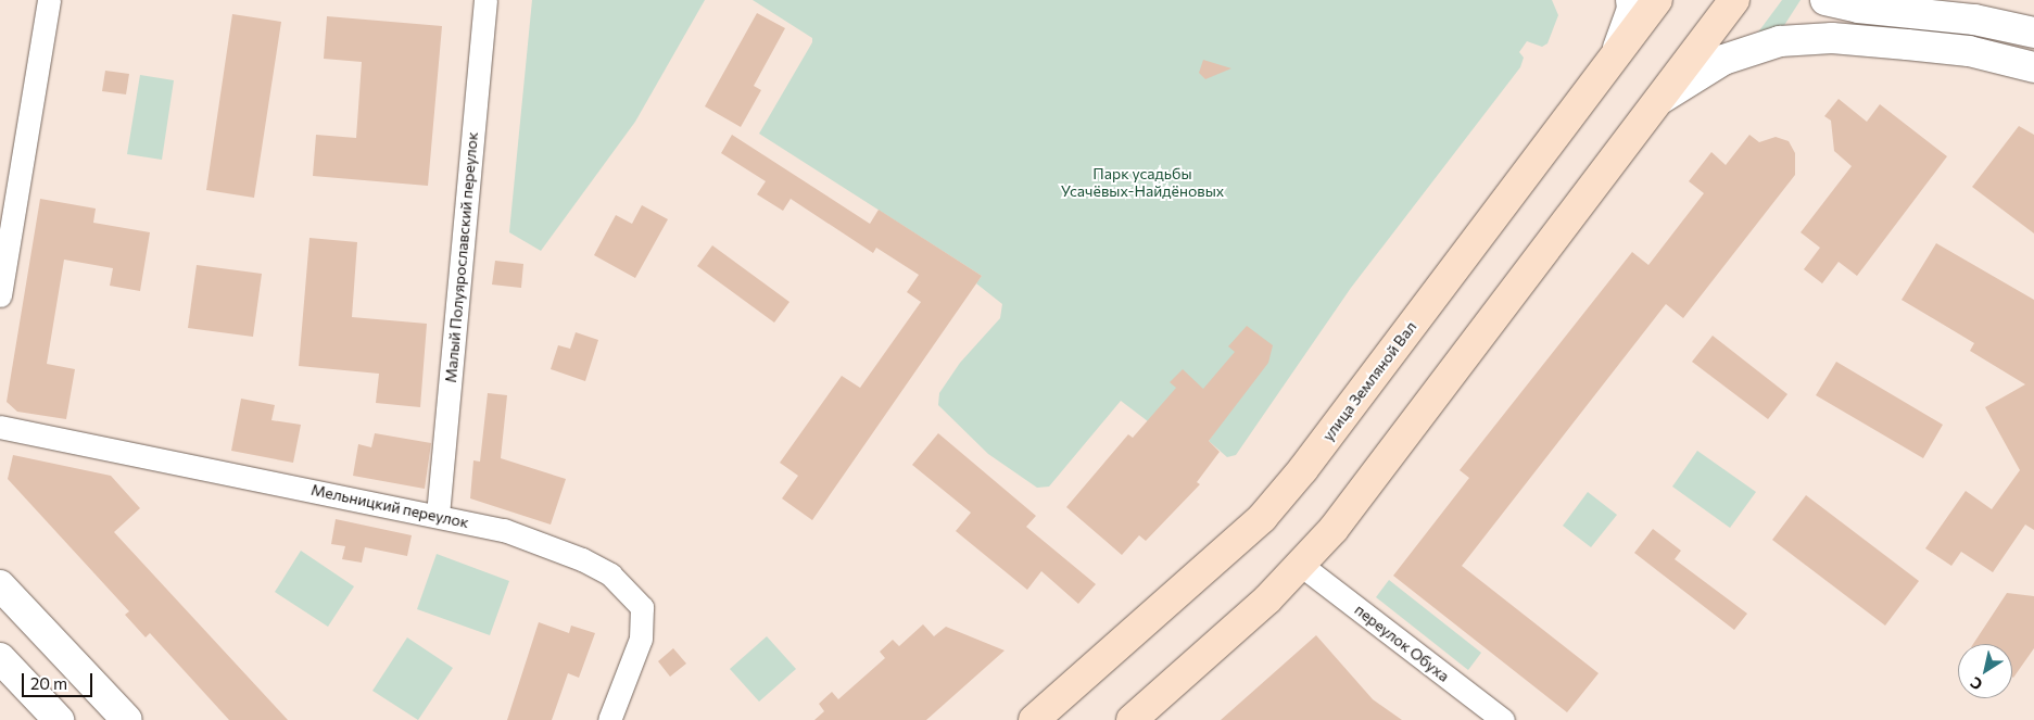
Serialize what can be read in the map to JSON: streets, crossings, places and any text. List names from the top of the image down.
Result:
{
  "streets": {
    "main road": ["улица Земляной Вал"],
    "street": ["Малый Полуярославский переулок", "Мельницкий переулок", "переулок Обуха"]
  },
  "crossings": [
    ["Малый Полуярославский переулок", "Мельницкий переулок"]
  ],
  "parks": ["Парк усадьбы Усачёвых-Найдёновых"],
  "scale_bar": "20 m",
  "north": "bottom left"
}
